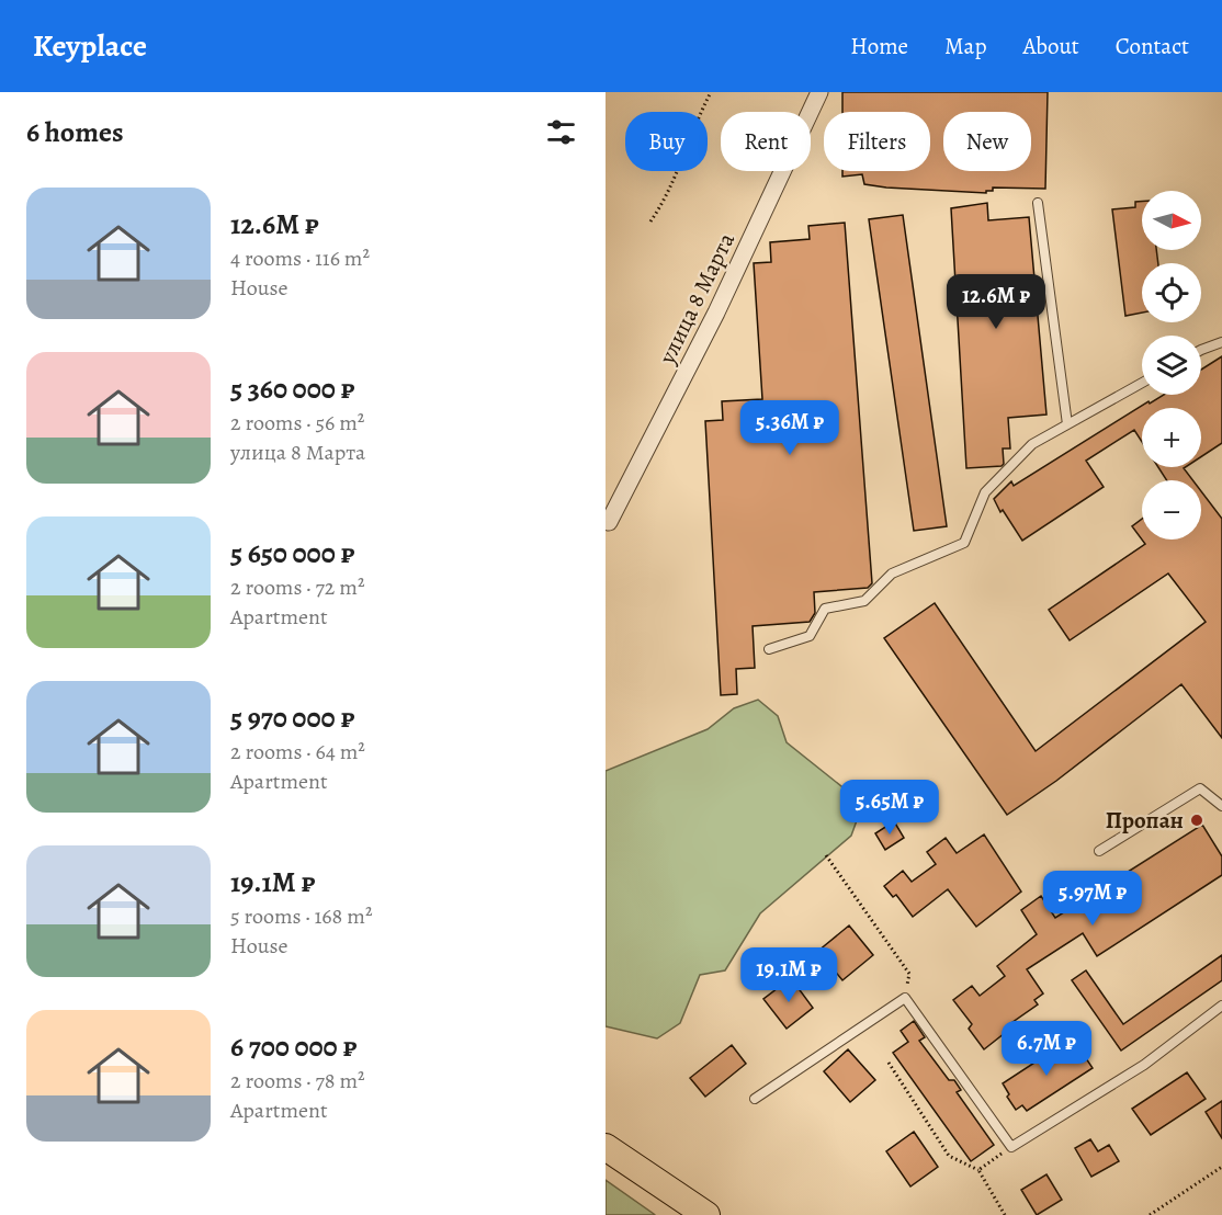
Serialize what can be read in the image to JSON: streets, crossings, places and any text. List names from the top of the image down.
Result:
{
  "streets": {
    "street": ["улица 8 Марта"]
  },
  "places": ["Пропан"],
  "north": "right",
  "page": {
    "header": "Keyplace",
    "nav": [
      "Home",
      "Map",
      "About",
      "Contact"
    ],
    "heading": "6 homes",
    "chip": [
      "Buy",
      "Rent",
      "Filters",
      "New"
    ],
    "list": [
      {
        "name": "12.6M ₽",
        "note": "4 rooms · 116 m² · House"
      },
      {
        "name": "5 360 000 ₽",
        "note": "2 rooms · 56 m² · улица 8 Марта"
      },
      {
        "name": "5 650 000 ₽",
        "note": "2 rooms · 72 m² · Apartment"
      },
      {
        "name": "5 970 000 ₽",
        "note": "2 rooms · 64 m² · Apartment"
      },
      {
        "name": "19.1M ₽",
        "note": "5 rooms · 168 m² · House"
      },
      {
        "name": "6 700 000 ₽",
        "note": "2 rooms · 78 m² · Apartment"
      }
    ],
    "map_buttons": ["+", "−"],
    "price": [
      "12.6M ₽",
      "5.36M ₽",
      "5.65M ₽",
      "5.97M ₽",
      "19.1M ₽",
      "6.7M ₽"
    ]
  }
}
